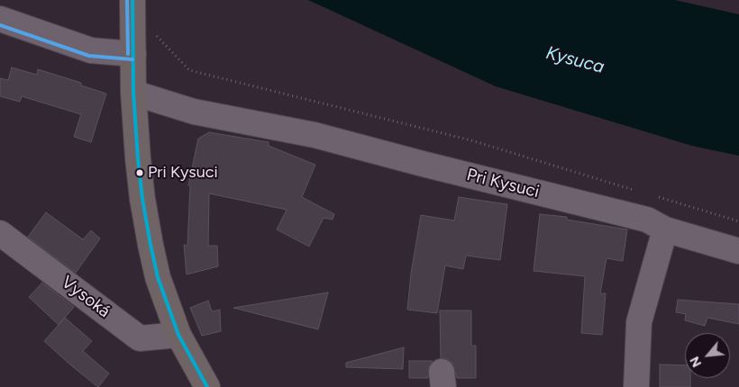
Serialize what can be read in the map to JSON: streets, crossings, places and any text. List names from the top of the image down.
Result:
{
  "streets": {
    "street": ["Pri Kysuci", "Vysoká"]
  },
  "water": ["Kysuca"],
  "places": ["Pri Kysuci"],
  "north": "bottom left"
}
